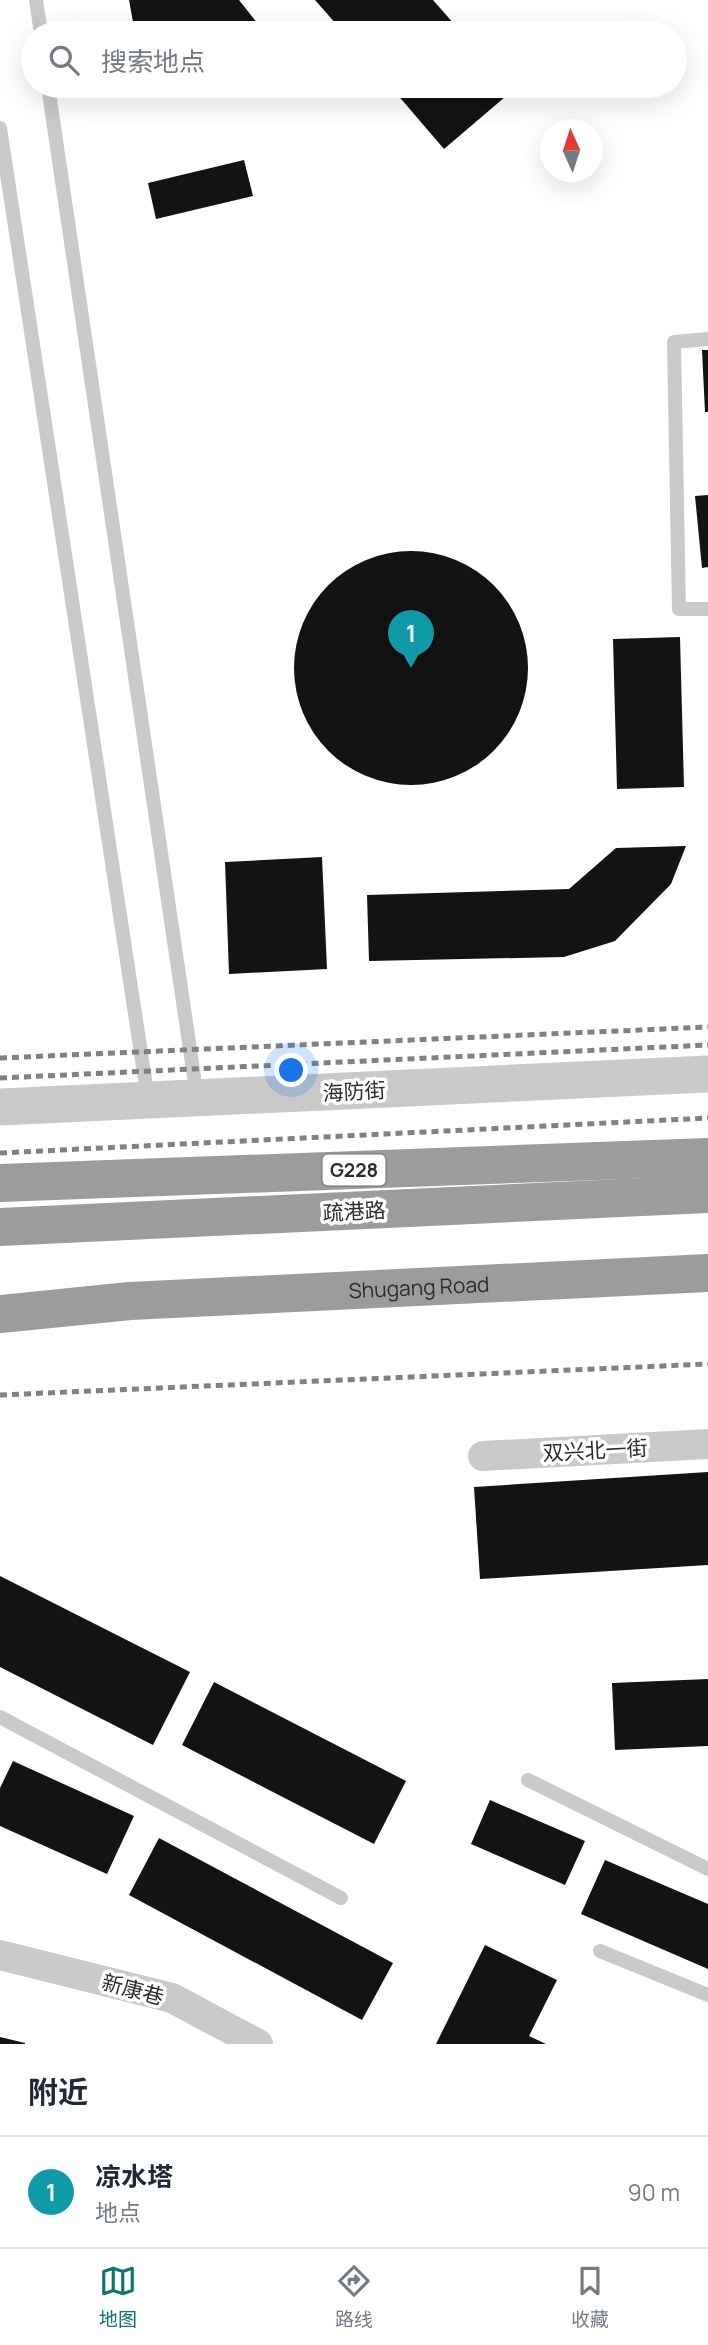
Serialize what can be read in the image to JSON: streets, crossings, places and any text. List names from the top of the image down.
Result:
{
  "streets": {
    "highway": ["G228", "疏港路", "Shugang Road"],
    "street": ["海防街", "双兴北一街", "新康巷"]
  },
  "north": "top",
  "page": {
    "search": "搜索地点",
    "pins": "1",
    "heading": "附近",
    "list": [
      {
        "mark": "1",
        "name": "凉水塔",
        "note": "地点",
        "value": "90 m"
      }
    ],
    "nav": ["地图", "路线", "收藏"]
  }
}
